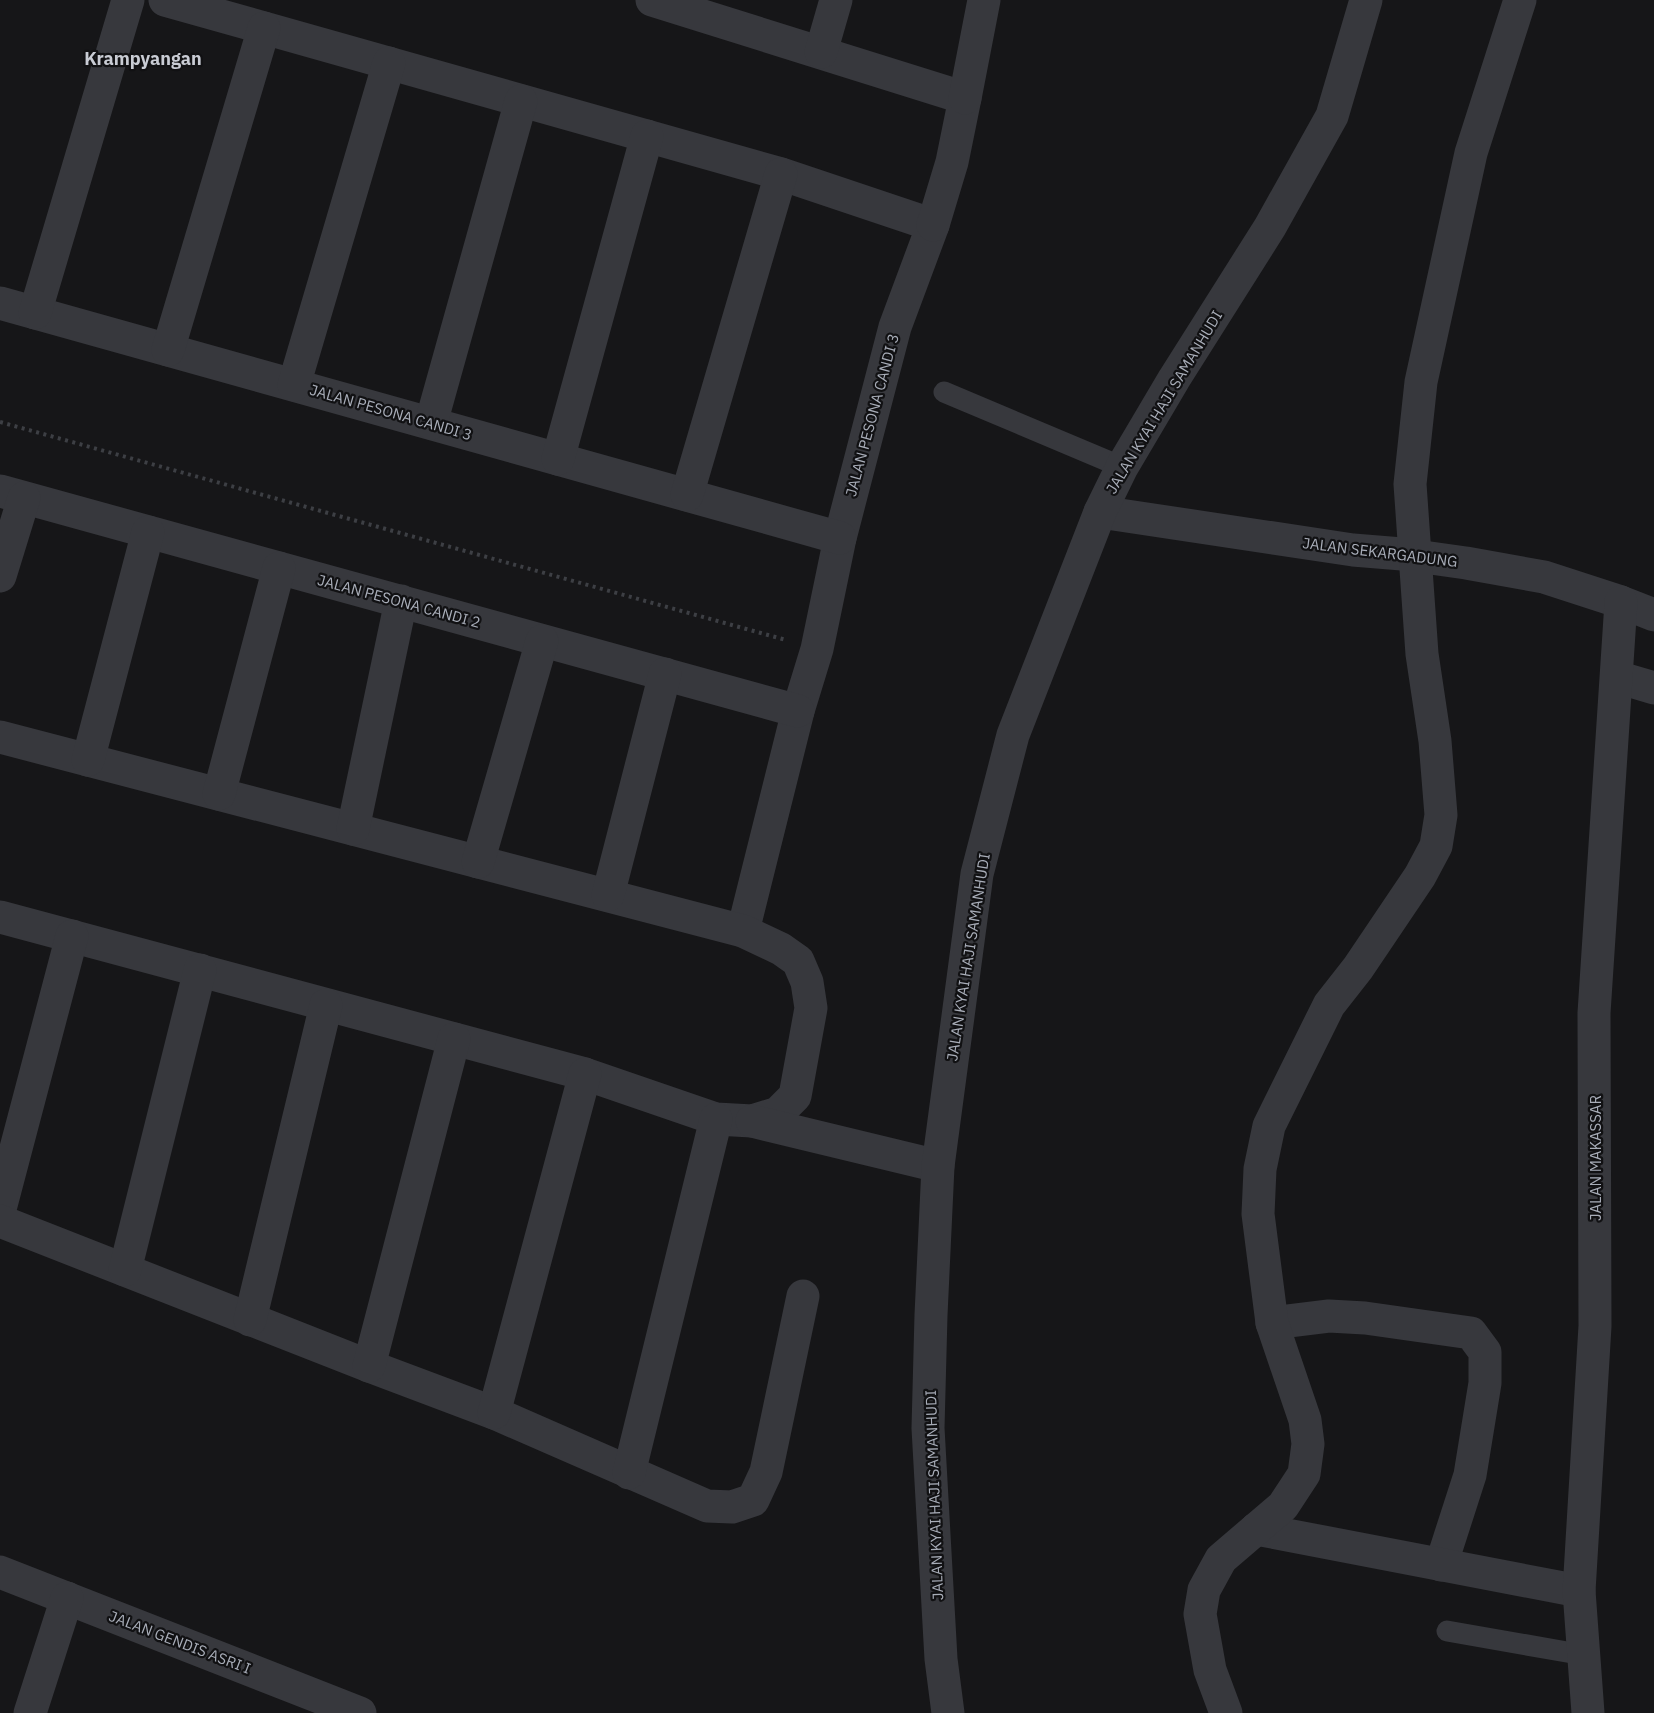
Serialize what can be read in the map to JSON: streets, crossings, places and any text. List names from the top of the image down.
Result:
{
  "streets": {
    "street": [
      "JALAN KYAI HAJI SAMANHUDI",
      "JALAN PESONA CANDI 3",
      "JALAN SEKARGADUNG",
      "JALAN PESONA CANDI 2",
      "JALAN MAKASSAR",
      "JALAN GENDIS ASRI I"
    ]
  },
  "crossings": [
    ["JALAN KYAI HAJI SAMANHUDI", "JALAN SEKARGADUNG"],
    ["JALAN SEKARGADUNG", "JALAN MAKASSAR"]
  ],
  "districts": ["Krampyangan"]
}
